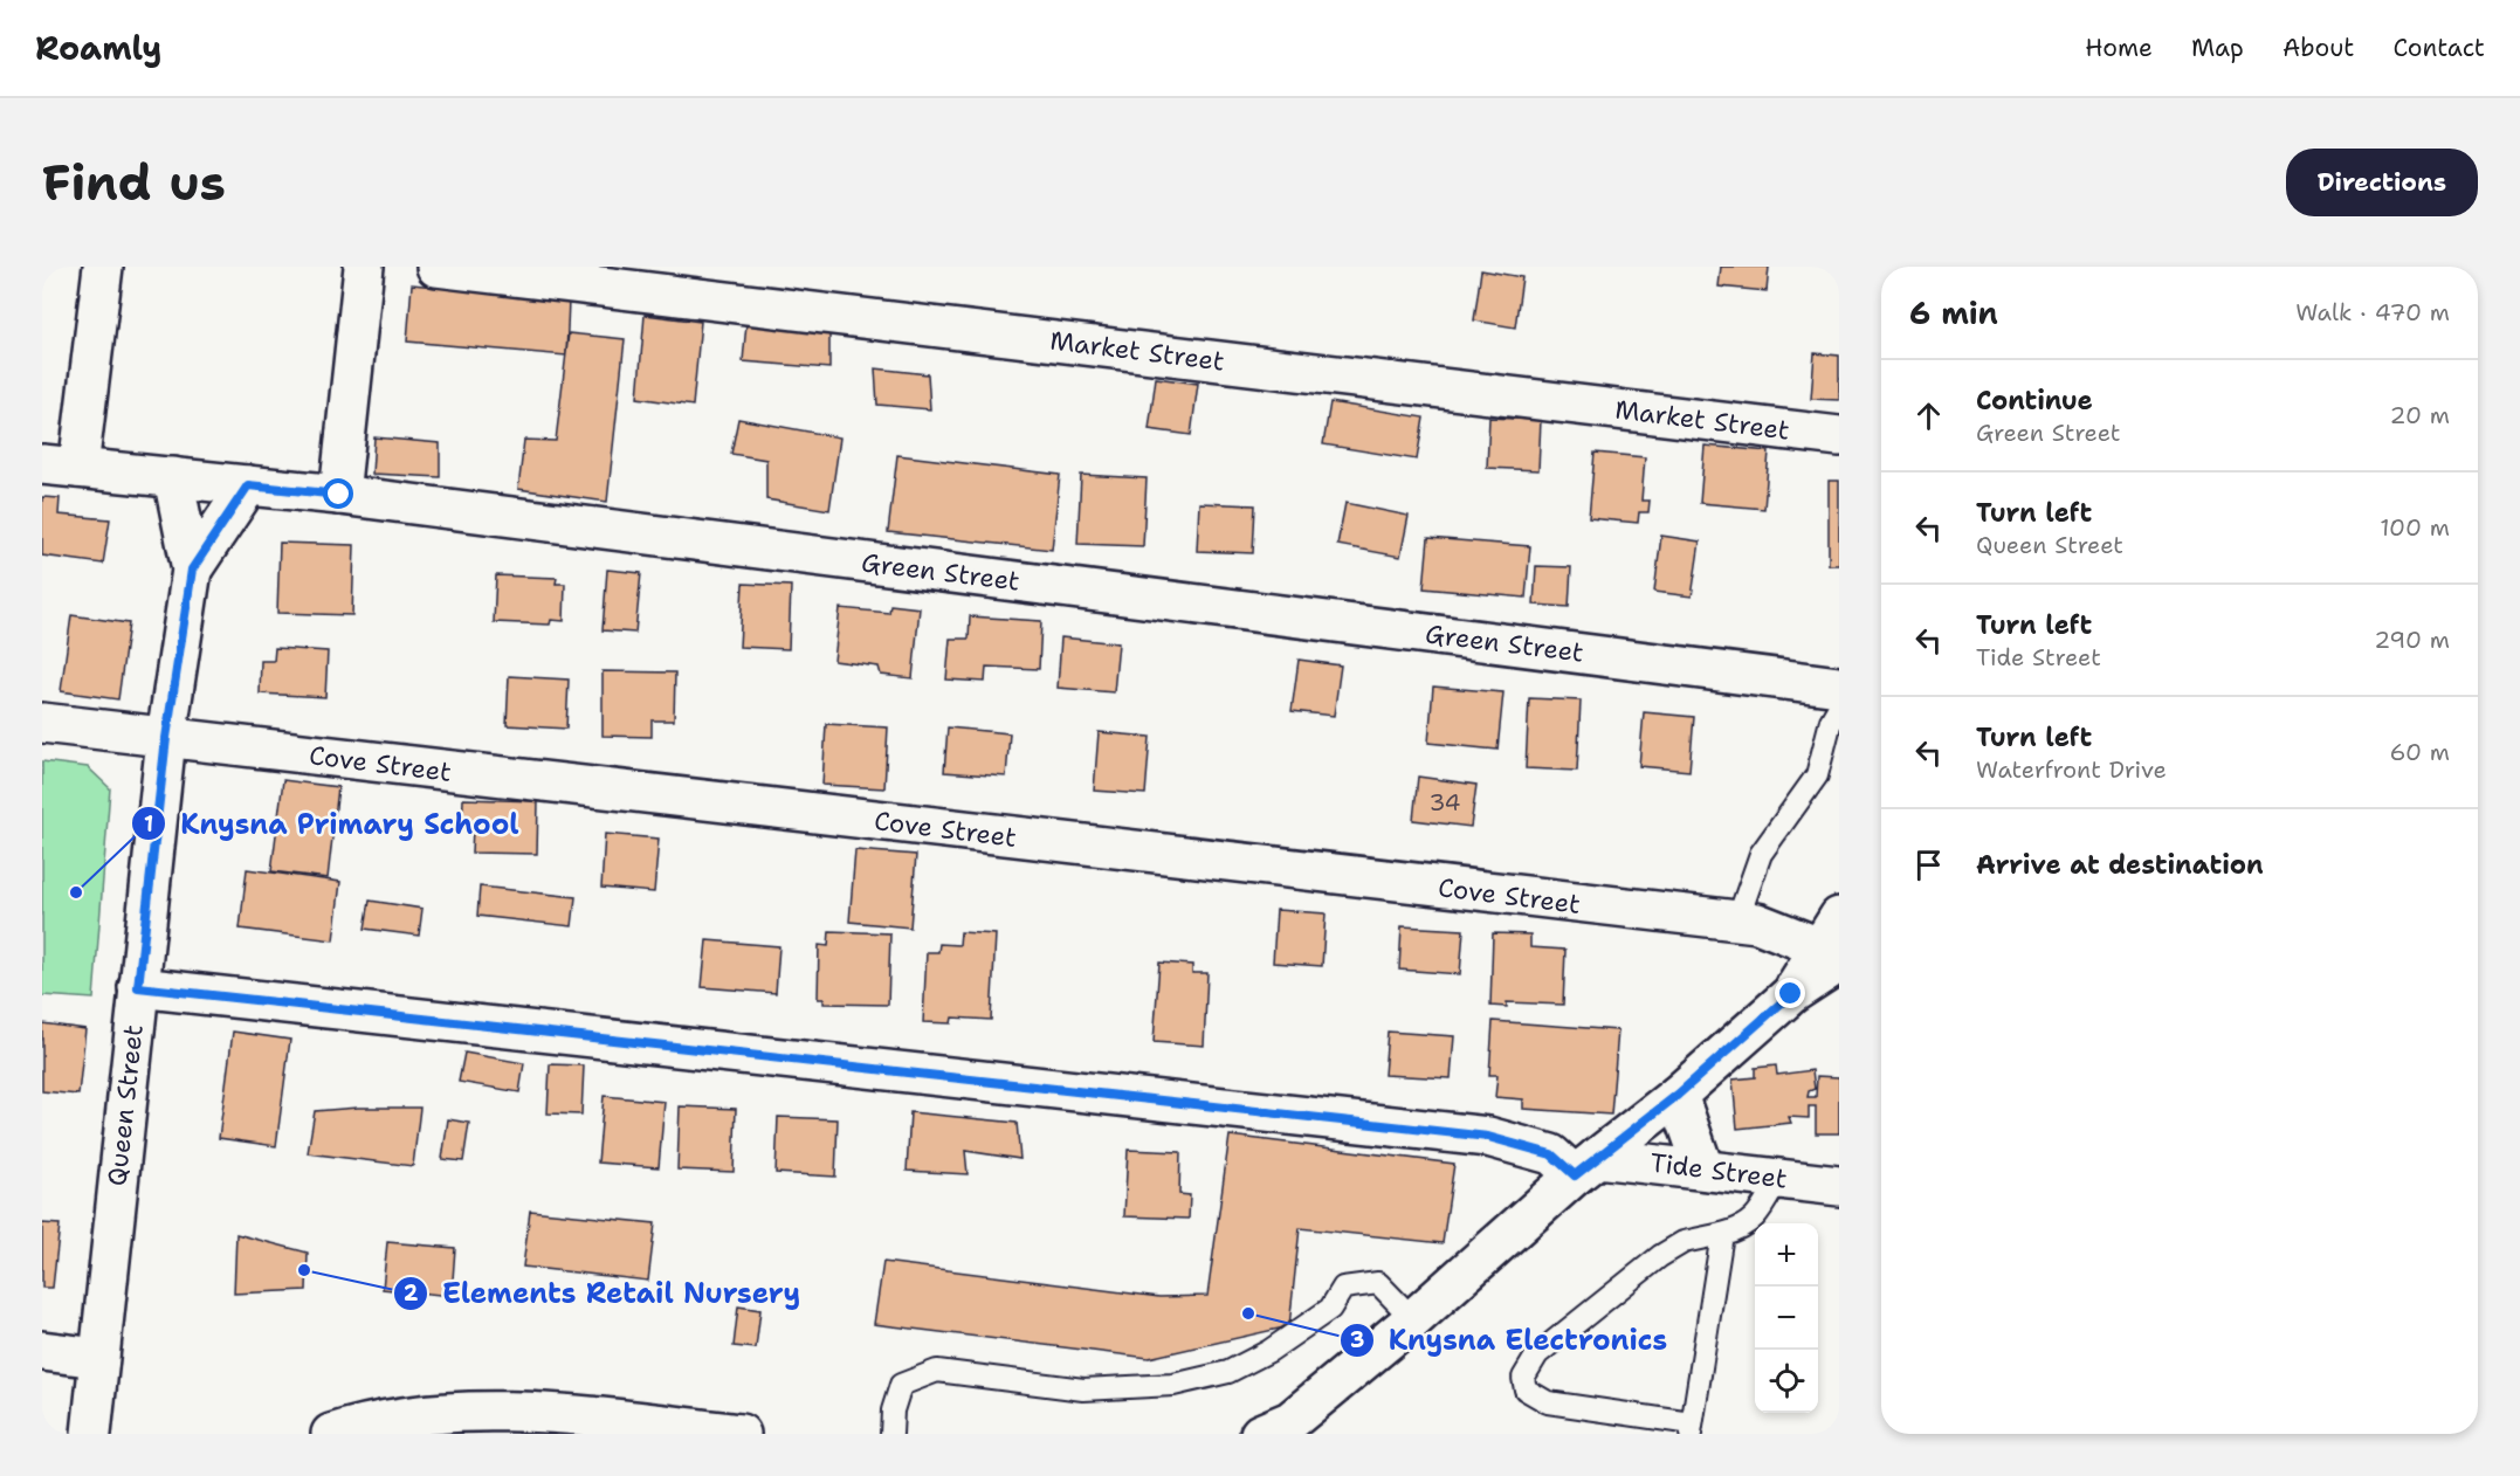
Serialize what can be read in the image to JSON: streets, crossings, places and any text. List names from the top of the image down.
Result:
{
  "streets": {
    "street": [
      "Market Street",
      "Green Street",
      "Cove Street",
      "Queen Street",
      "Tide Street"
    ]
  },
  "crossings": [
    ["Green Street", "Queen Street"],
    ["Cove Street", "Queen Street"]
  ],
  "places": ["Knysna Primary School", "Elements Retail Nursery", "Knysna Electronics"],
  "house_numbers": ["34"],
  "page": {
    "header": "Roamly",
    "nav": [
      "Home",
      "Map",
      "About",
      "Contact"
    ],
    "buttons": "Directions",
    "title": "Find us",
    "heading": ["6 min", "Walk · 470 m"],
    "list": [
      ["Continue", "Green Street", "20 m"],
      ["Turn left", "Queen Street", "100 m"],
      ["Turn left", "Tide Street", "290 m"],
      ["Turn left", "Waterfront Drive", "60 m"],
      "Arrive at destination"
    ],
    "map_buttons": ["+", "−"]
  }
}
